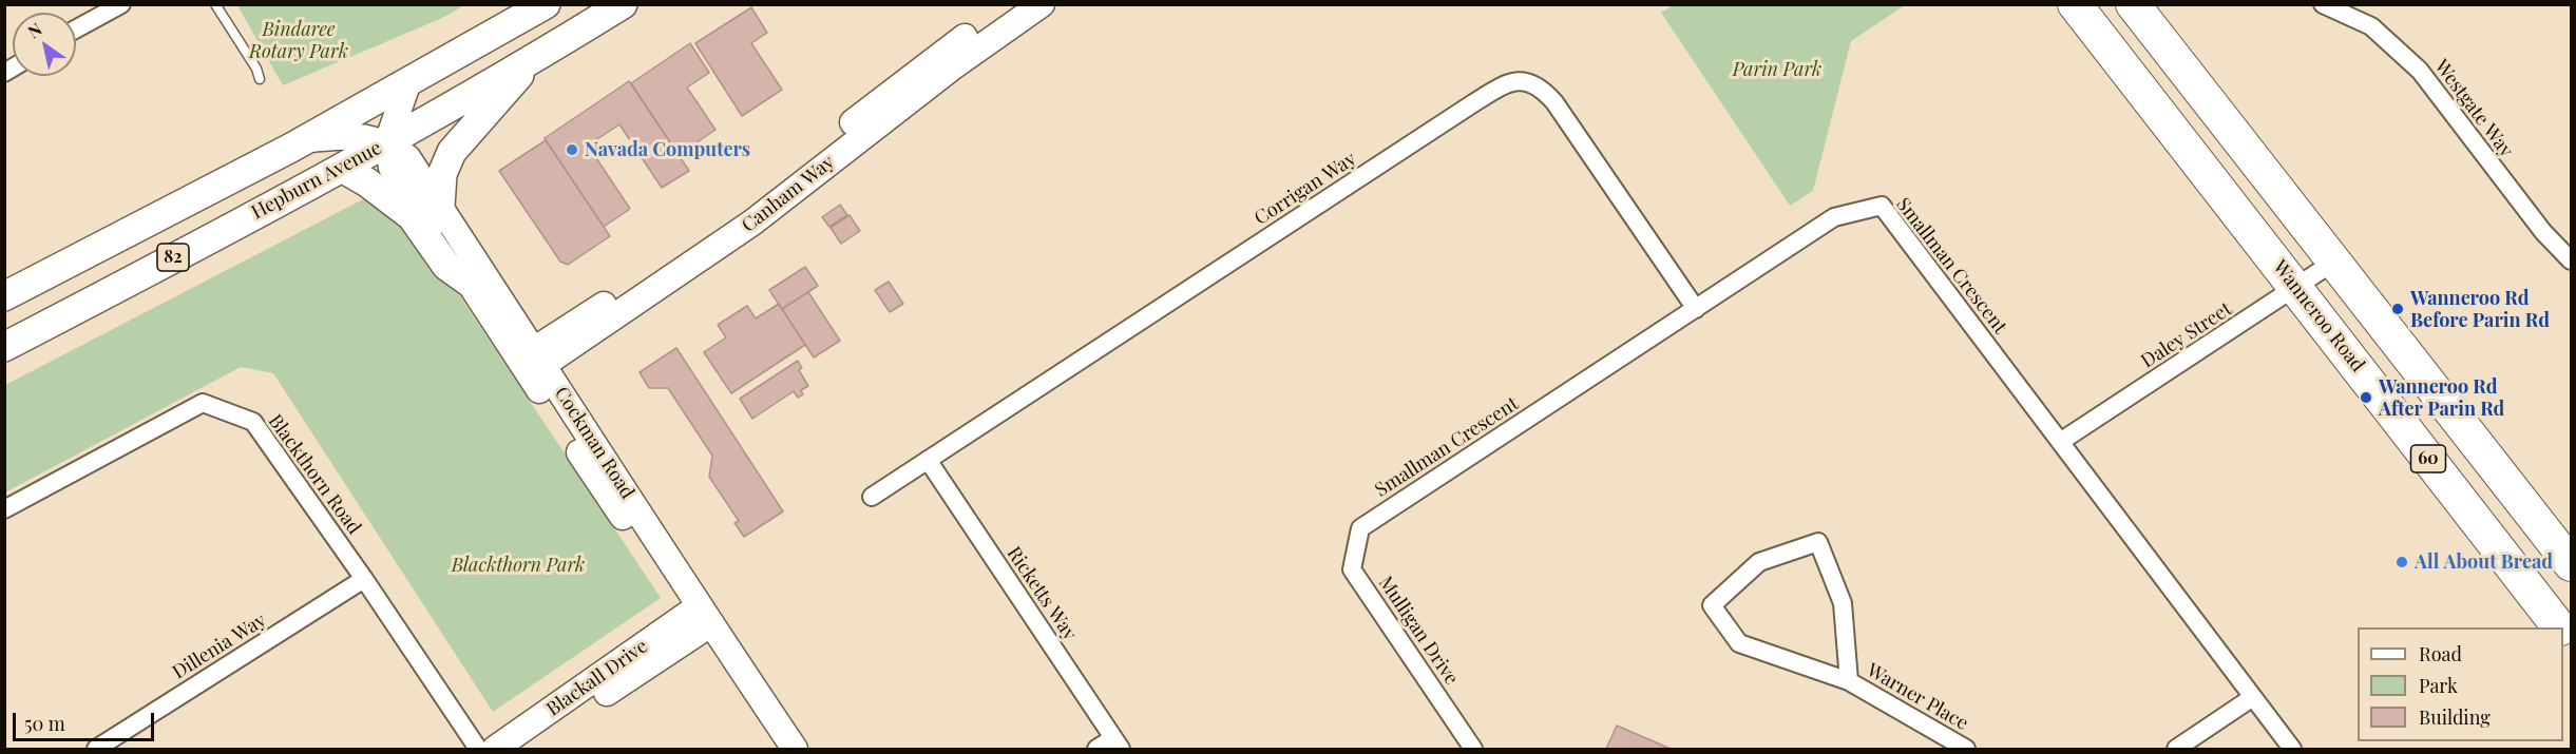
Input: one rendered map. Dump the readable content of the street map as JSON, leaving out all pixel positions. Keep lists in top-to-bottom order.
{
  "streets": {
    "highway": ["Wanneroo Road", "60"],
    "main road": [
      "Hepburn Avenue",
      "Canham Way",
      "82",
      "Cockman Road",
      "Blackall Drive"
    ],
    "street": [
      "Westgate Way",
      "Corrigan Way",
      "Smallman Crescent",
      "Daley Street",
      "Blackthorn Road",
      "Ricketts Way",
      "Mulligan Drive",
      "Dillenia Way",
      "Warner Place"
    ]
  },
  "crossings": [
    ["Hepburn Avenue", "Cockman Road"],
    ["Corrigan Way", "Smallman Crescent"],
    ["Corrigan Way", "Ricketts Way"],
    ["Canham Way", "Cockman Road"],
    ["82", "Cockman Road"],
    ["Smallman Crescent", "Daley Street"],
    ["Smallman Crescent", "Mulligan Drive"],
    ["Wanneroo Road", "Daley Street"],
    ["Daley Street", "60"],
    ["Cockman Road", "Blackall Drive"],
    ["Blackthorn Road", "Dillenia Way"]
  ],
  "parks": ["Bindaree Rotary Park", "Parin Park", "Blackthorn Park"],
  "places": [
    "Navada Computers",
    "Wanneroo Rd Before Parin Rd",
    "Wanneroo Rd After Parin Rd",
    "All About Bread"
  ],
  "legend": ["Road", "Park", "Building"],
  "scale_bar": "50 m",
  "north": "top left"
}
